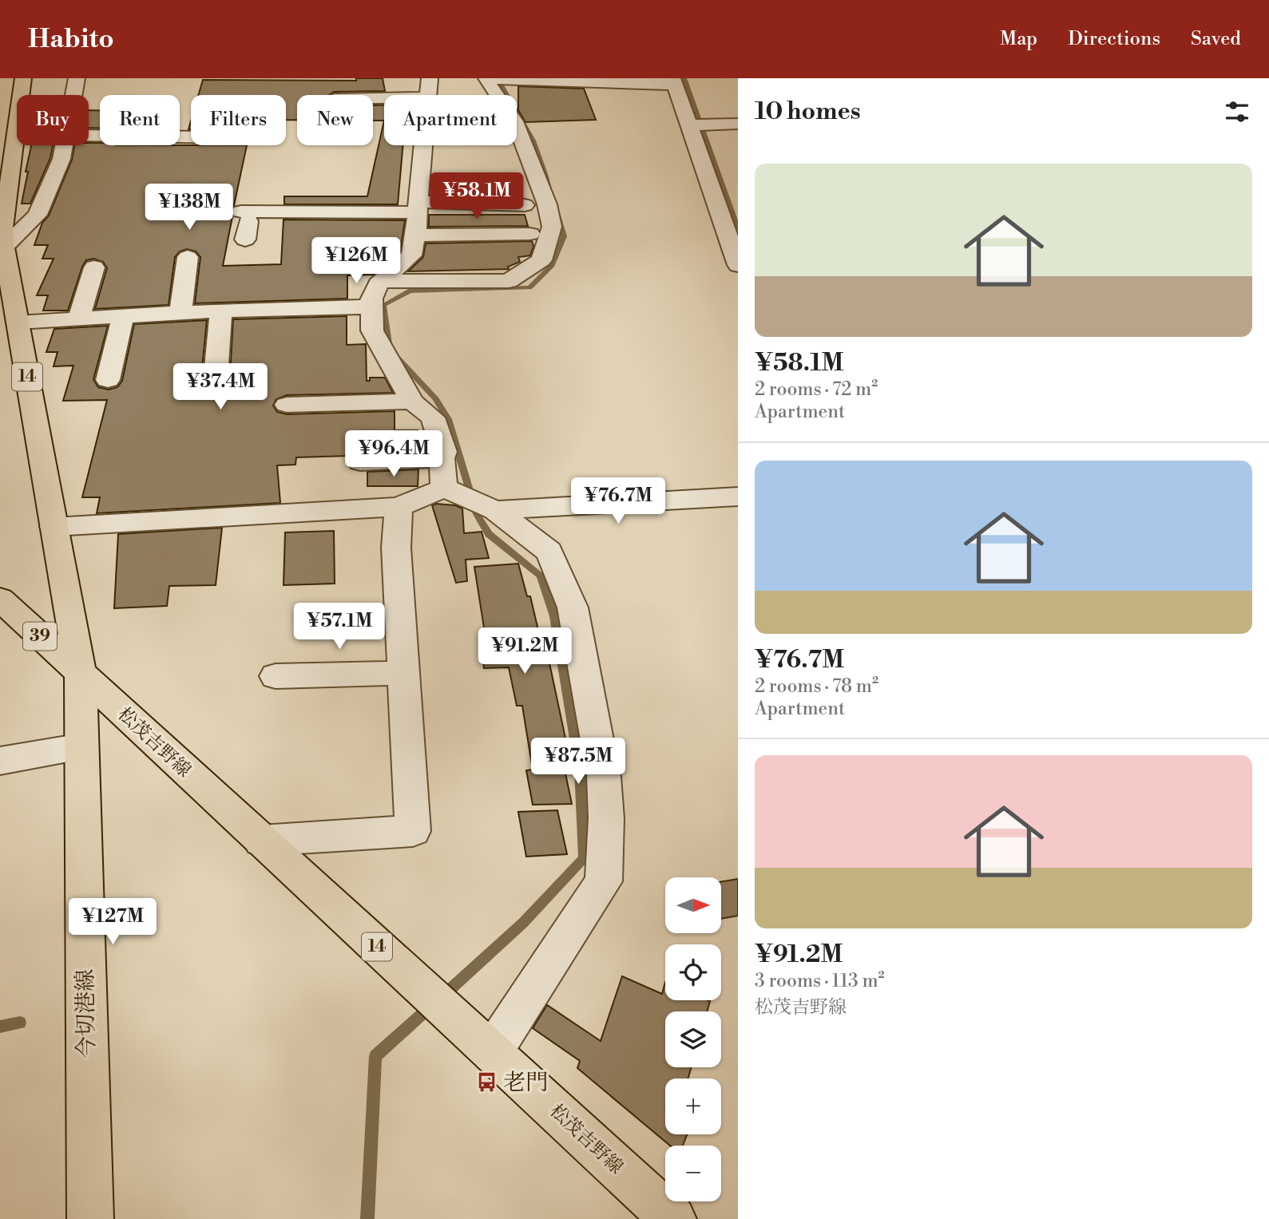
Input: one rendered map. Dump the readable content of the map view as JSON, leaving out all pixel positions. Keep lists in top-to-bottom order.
{
  "streets": {
    "main road": [
      "14",
      "39",
      "松茂吉野線",
      "今切港線"
    ]
  },
  "crossings": [
    ["14", "39"],
    ["14", "松茂吉野線"],
    ["14", "今切港線"],
    ["39", "松茂吉野線"],
    ["39", "今切港線"],
    ["松茂吉野線", "今切港線"]
  ],
  "places": {
    "bus stop": ["老門"]
  },
  "north": "right",
  "page": {
    "header": "Habito",
    "nav": ["Map", "Directions", "Saved"],
    "heading": "10 homes",
    "chip": [
      "Buy",
      "Rent",
      "Filters",
      "New",
      "Apartment"
    ],
    "list": [
      {
        "name": "¥58.1M",
        "note": "2 rooms · 72 m² · Apartment"
      },
      {
        "name": "¥76.7M",
        "note": "2 rooms · 78 m² · Apartment"
      },
      {
        "name": "¥91.2M",
        "note": "3 rooms · 113 m² · 松茂吉野線"
      }
    ],
    "price": [
      "¥58.1M",
      "¥138M",
      "¥126M",
      "¥37.4M",
      "¥96.4M",
      "¥76.7M",
      "¥57.1M",
      "¥91.2M",
      "¥87.5M",
      "¥127M"
    ],
    "map_buttons": ["+", "−"]
  }
}
